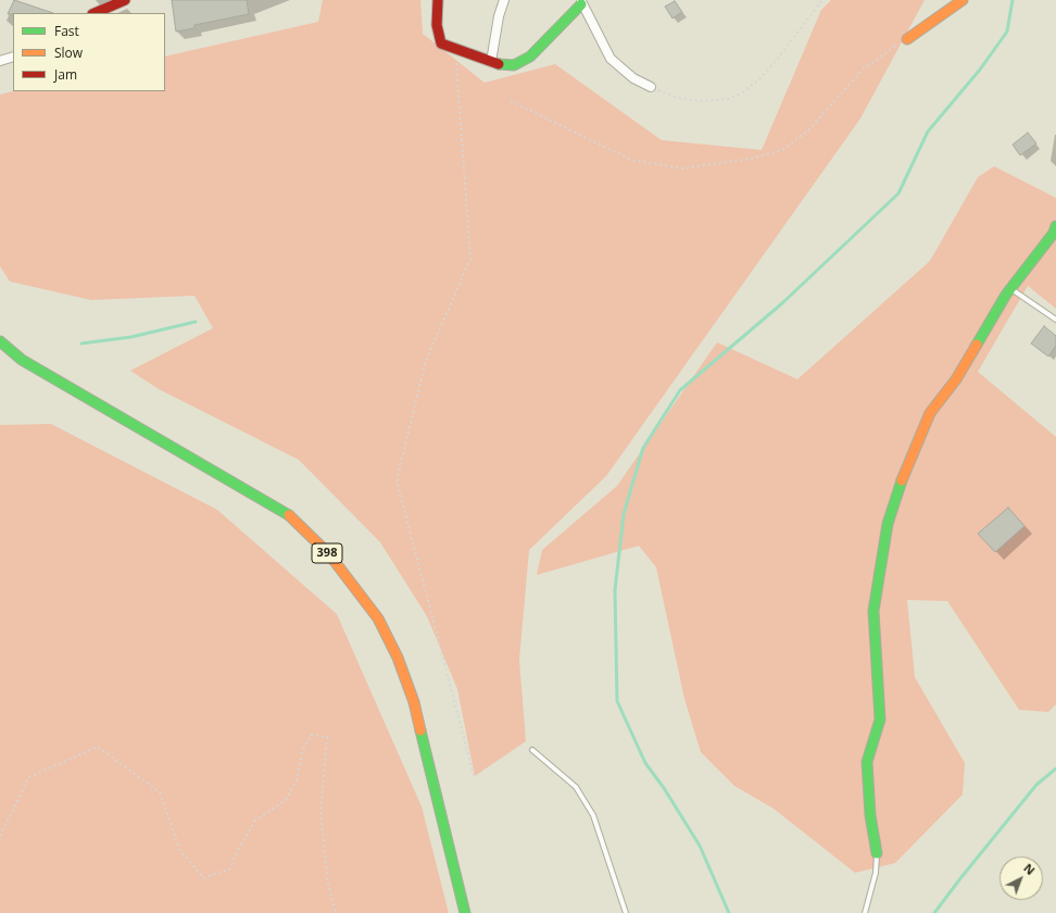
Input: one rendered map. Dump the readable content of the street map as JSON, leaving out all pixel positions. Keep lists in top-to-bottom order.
{
  "streets": {
    "street": ["398"]
  },
  "legend": ["Fast", "Slow", "Jam"],
  "north": "top right"
}
